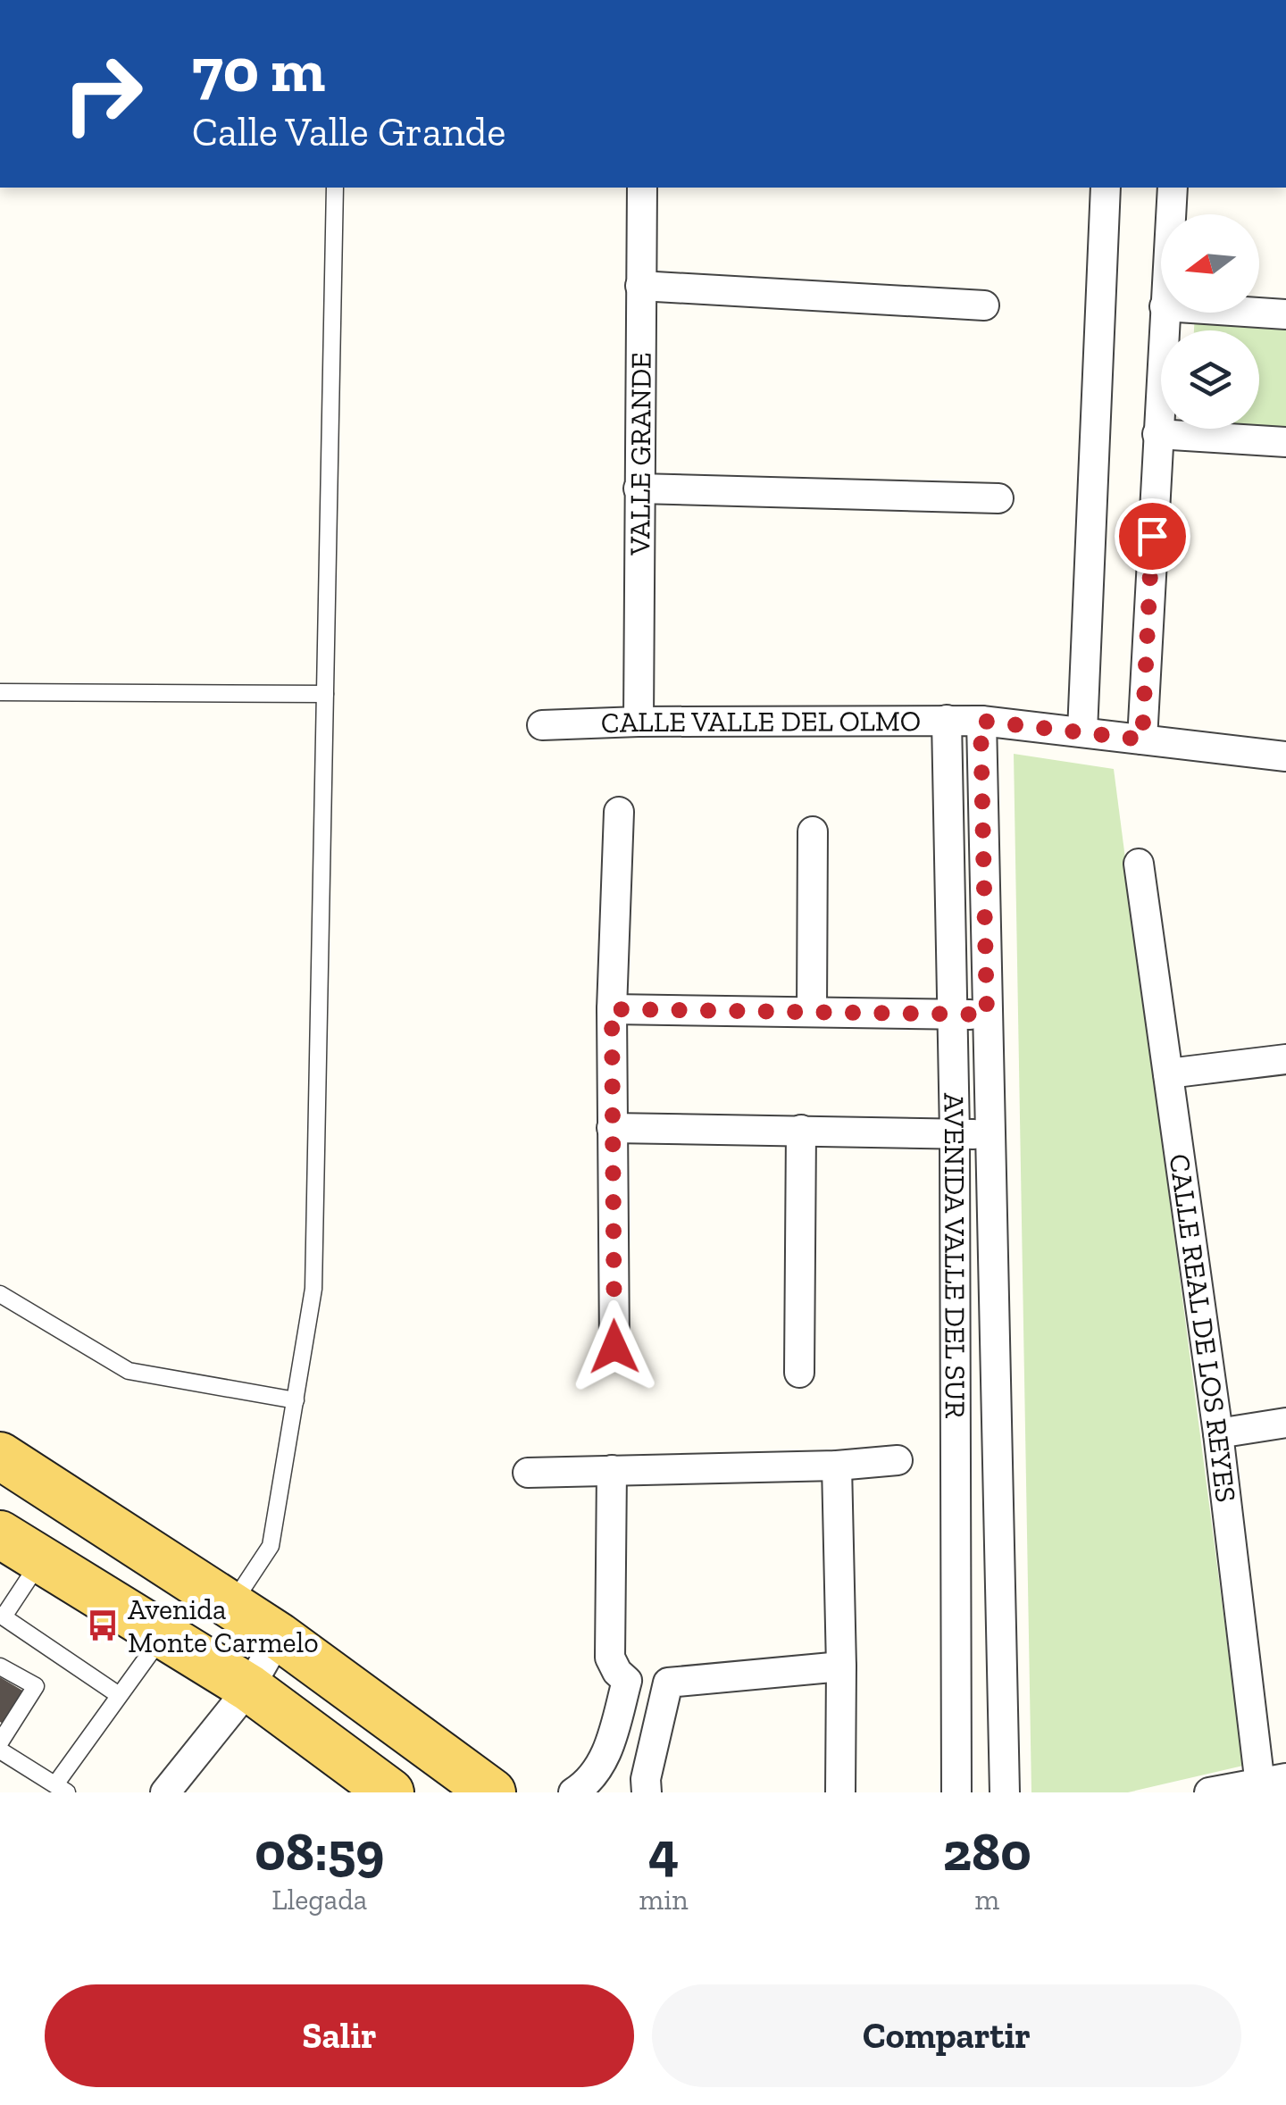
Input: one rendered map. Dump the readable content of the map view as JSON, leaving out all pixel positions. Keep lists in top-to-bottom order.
{
  "streets": {
    "street": [
      "VALLE GRANDE",
      "CALLE VALLE DEL OLMO",
      "AVENIDA VALLE DEL SUR",
      "CALLE REAL DE LOS REYES"
    ]
  },
  "crossings": [
    ["VALLE GRANDE", "CALLE VALLE DEL OLMO"],
    ["CALLE VALLE DEL OLMO", "AVENIDA VALLE DEL SUR"]
  ],
  "places": {
    "bus stop": ["Avenida Monte Carmelo"]
  },
  "north": "left",
  "page": {
    "turn": ["70 m", "Calle Valle Grande"],
    "eta": [
      "08:59",
      "Llegada",
      "4",
      "min",
      "280",
      "m"
    ],
    "buttons": ["Salir", "Compartir"]
  }
}
